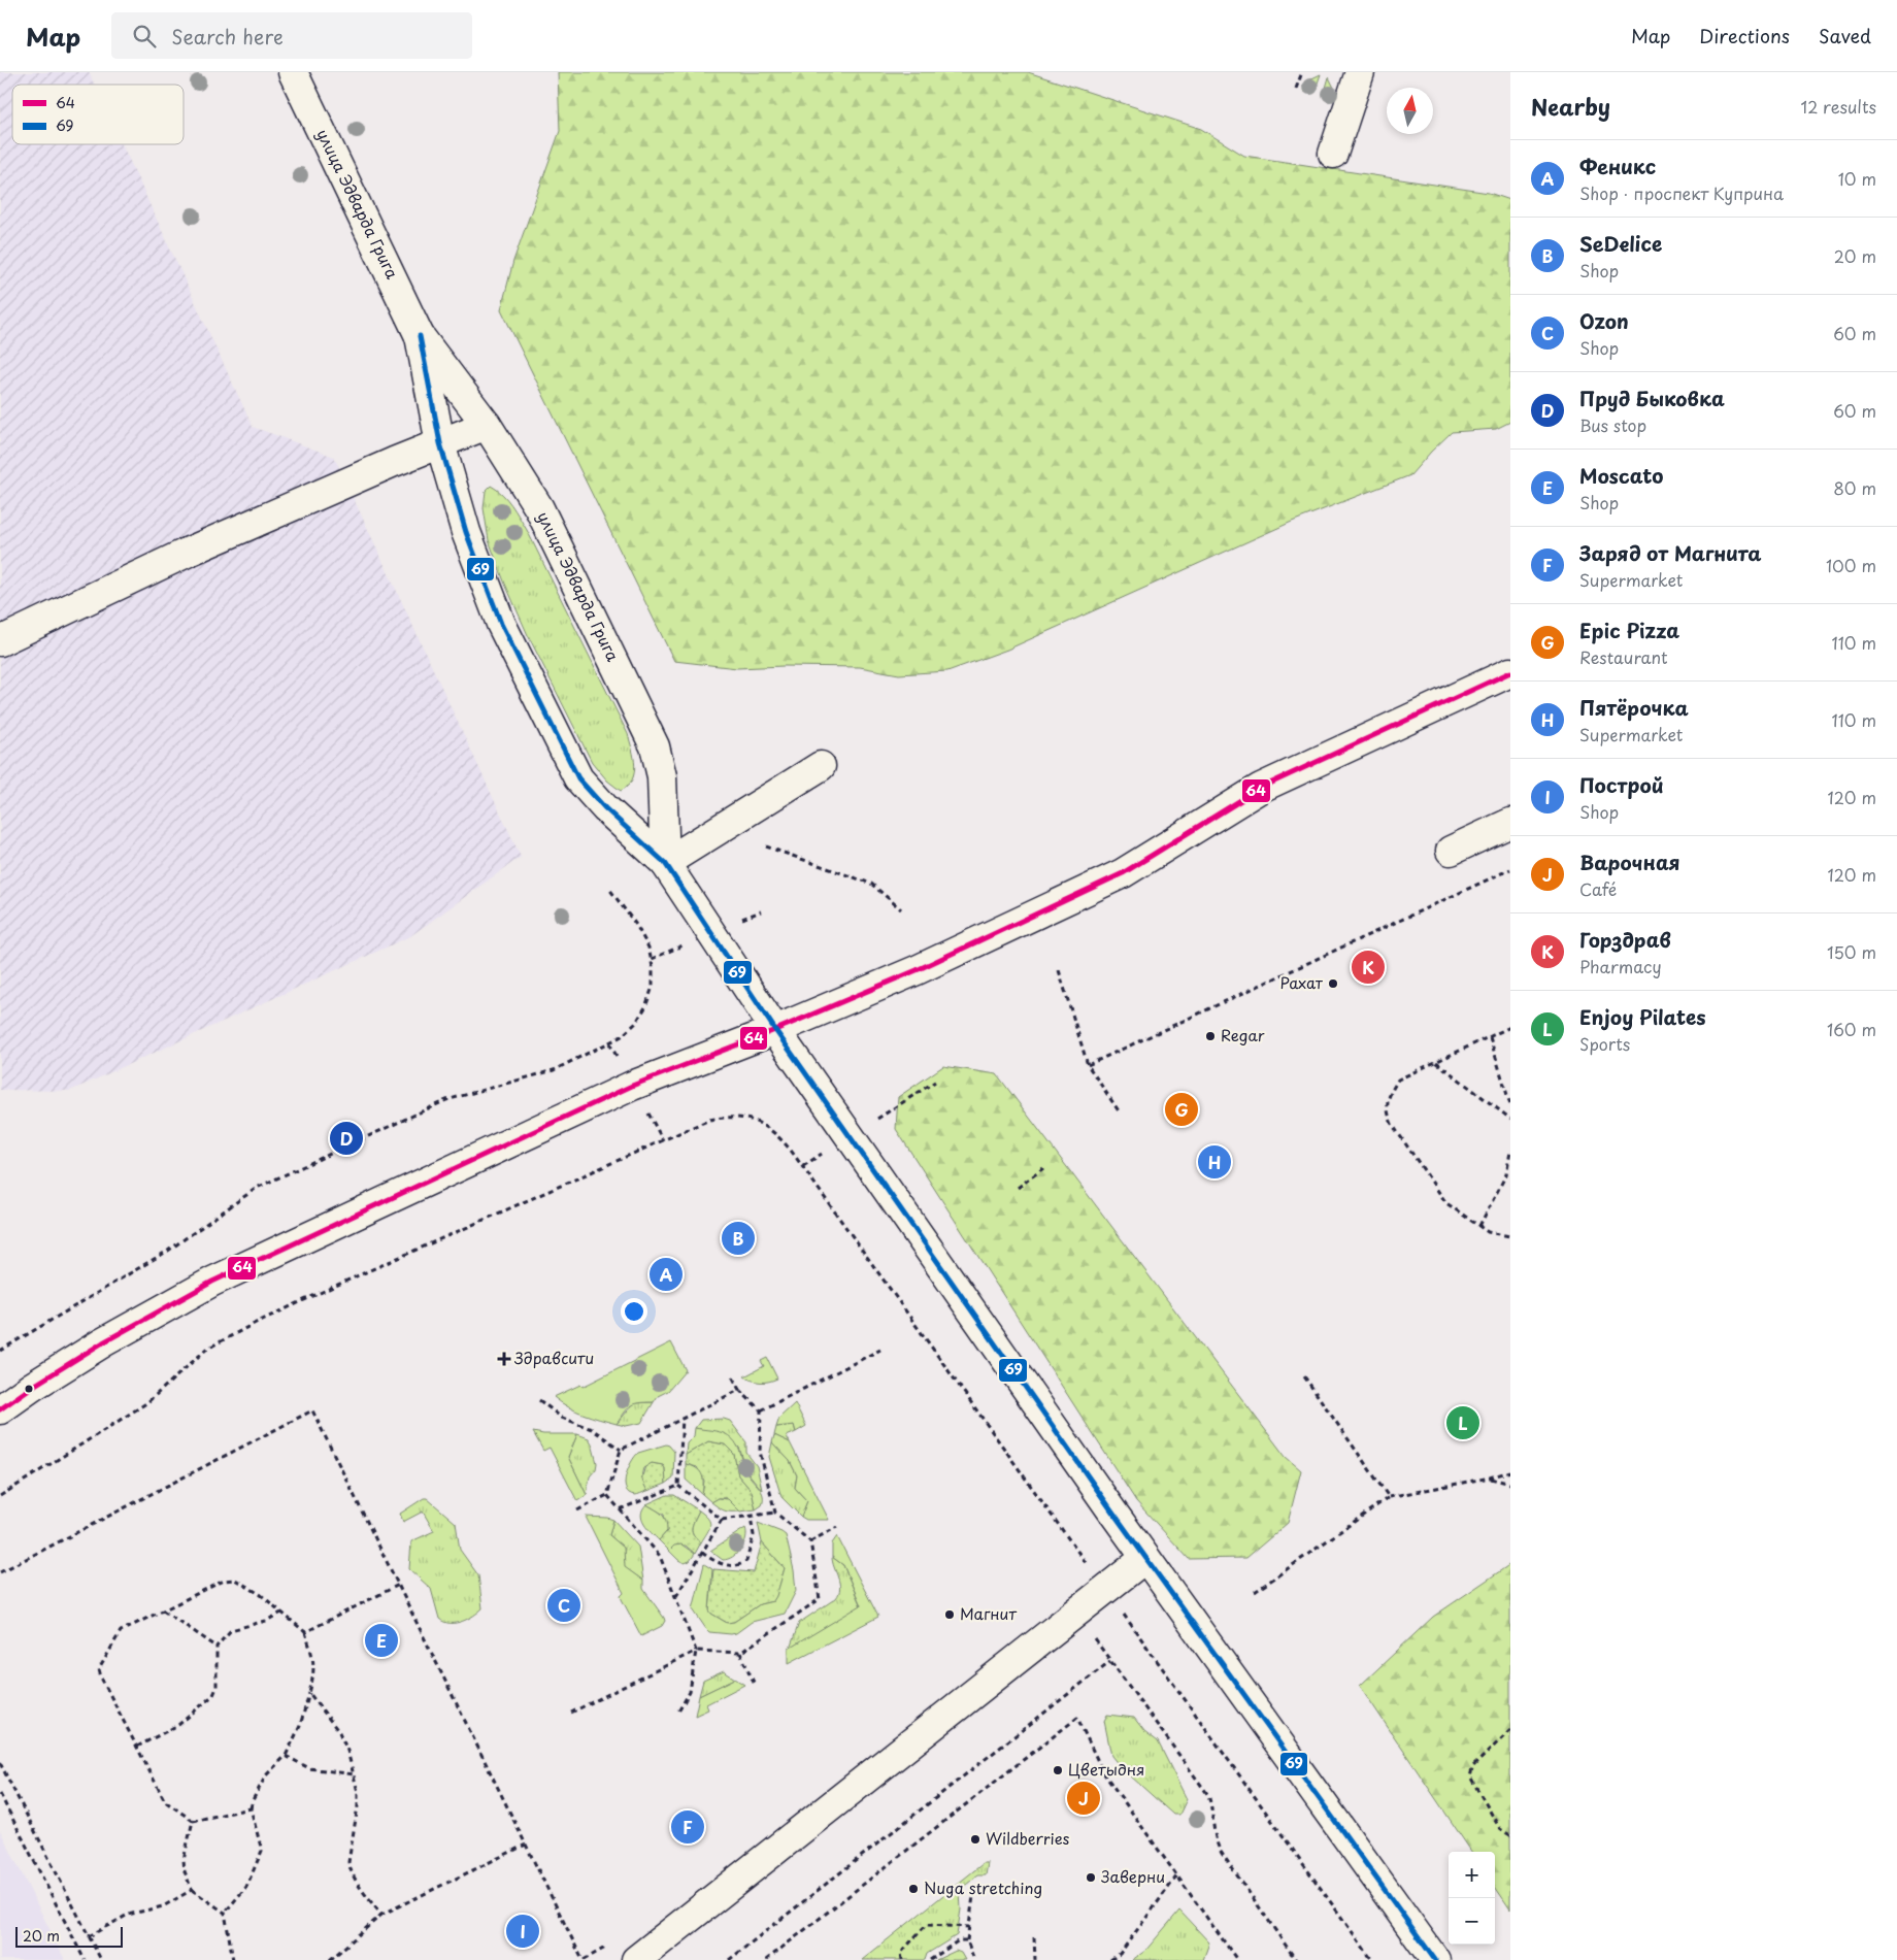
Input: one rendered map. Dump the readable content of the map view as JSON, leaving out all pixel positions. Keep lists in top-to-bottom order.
{
  "streets": {
    "street": ["улица Эдварда Грига"]
  },
  "places": {
    "other": [
      "Рахат",
      "Regar",
      "Магнит",
      "Цветыдня",
      "Wildberries",
      "Заверни",
      "Nuga stretching"
    ],
    "health": ["Здравсити"]
  },
  "lines": ["transit line 69", "transit line 64"],
  "legend": ["64", "69"],
  "scale_bar": "20 m",
  "north": "top",
  "page": {
    "header": "Map",
    "search": "Search here",
    "nav": ["Map", "Directions", "Saved"],
    "heading": ["Nearby", "12 results"],
    "list": [
      {
        "mark": "A",
        "name": "Феникс",
        "note": "Shop · проспект Куприна",
        "value": "10 m"
      },
      {
        "mark": "B",
        "name": "SeDelice",
        "note": "Shop",
        "value": "20 m"
      },
      {
        "mark": "C",
        "name": "Ozon",
        "note": "Shop",
        "value": "60 m"
      },
      {
        "mark": "D",
        "name": "Пруд Быковка",
        "note": "Bus stop",
        "value": "60 m"
      },
      {
        "mark": "E",
        "name": "Moscato",
        "note": "Shop",
        "value": "80 m"
      },
      {
        "mark": "F",
        "name": "Заряд от Магнита",
        "note": "Supermarket",
        "value": "100 m"
      },
      {
        "mark": "G",
        "name": "Epic Pizza",
        "note": "Restaurant",
        "value": "110 m"
      },
      {
        "mark": "H",
        "name": "Пятёрочка",
        "note": "Supermarket",
        "value": "110 m"
      },
      {
        "mark": "I",
        "name": "Построй",
        "note": "Shop",
        "value": "120 m"
      },
      {
        "mark": "J",
        "name": "Варочная",
        "note": "Café",
        "value": "120 m"
      },
      {
        "mark": "K",
        "name": "Горздрав",
        "note": "Pharmacy",
        "value": "150 m"
      },
      {
        "mark": "L",
        "name": "Enjoy Pilates",
        "note": "Sports",
        "value": "160 m"
      }
    ],
    "pins": [
      "K",
      "G",
      "D",
      "H",
      "B",
      "A",
      "L",
      "C",
      "E",
      "J",
      "F",
      "I"
    ],
    "map_buttons": ["+", "−"],
    "scale": "20 m"
  }
}
